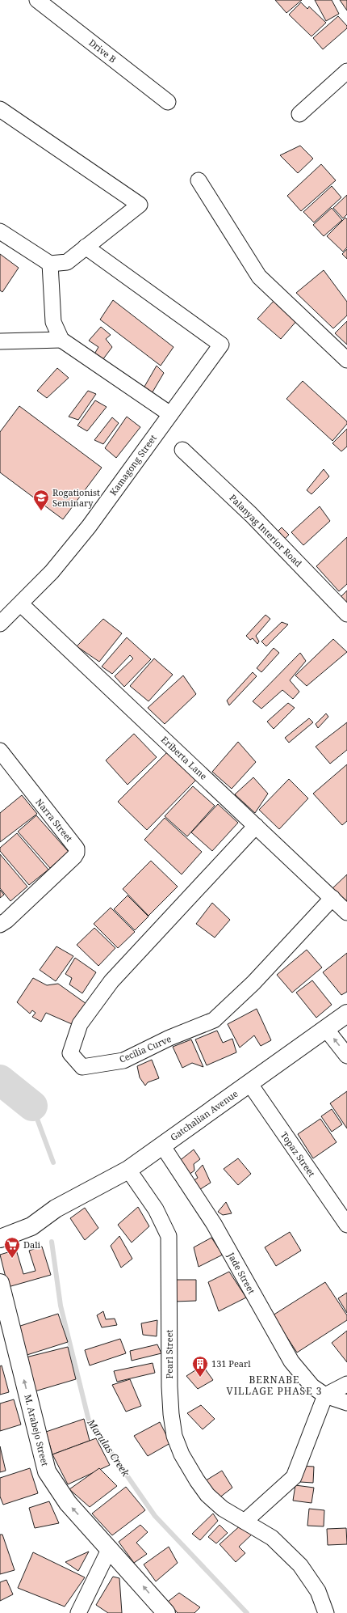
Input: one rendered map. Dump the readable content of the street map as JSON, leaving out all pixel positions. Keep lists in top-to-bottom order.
{
  "streets": {
    "street": [
      "Drive B",
      "Kamagong Street",
      "Palanyag Interior Road",
      "Eriberta Lane",
      "Narra Street",
      "Cecilia Curve",
      "Gatchalian Avenue",
      "Topaz Street",
      "Jade Street",
      "Pearl Street",
      "M. Arabejo Street"
    ]
  },
  "crossings": [
    ["Kamagong Street", "Eriberta Lane"],
    ["Eriberta Lane", "Cecilia Curve"],
    ["Gatchalian Avenue", "Topaz Street"],
    ["Gatchalian Avenue", "Jade Street"],
    ["Gatchalian Avenue", "Pearl Street"]
  ],
  "one_way": ["M. Arabejo Street"],
  "districts": ["BERNABE VILLAGE PHASE 3"],
  "water": ["Marulas Creek"],
  "places": {
    "school or university": ["Rogationist Seminary"],
    "supermarket": ["Dali"],
    "building": ["131 Pearl"]
  }
}
